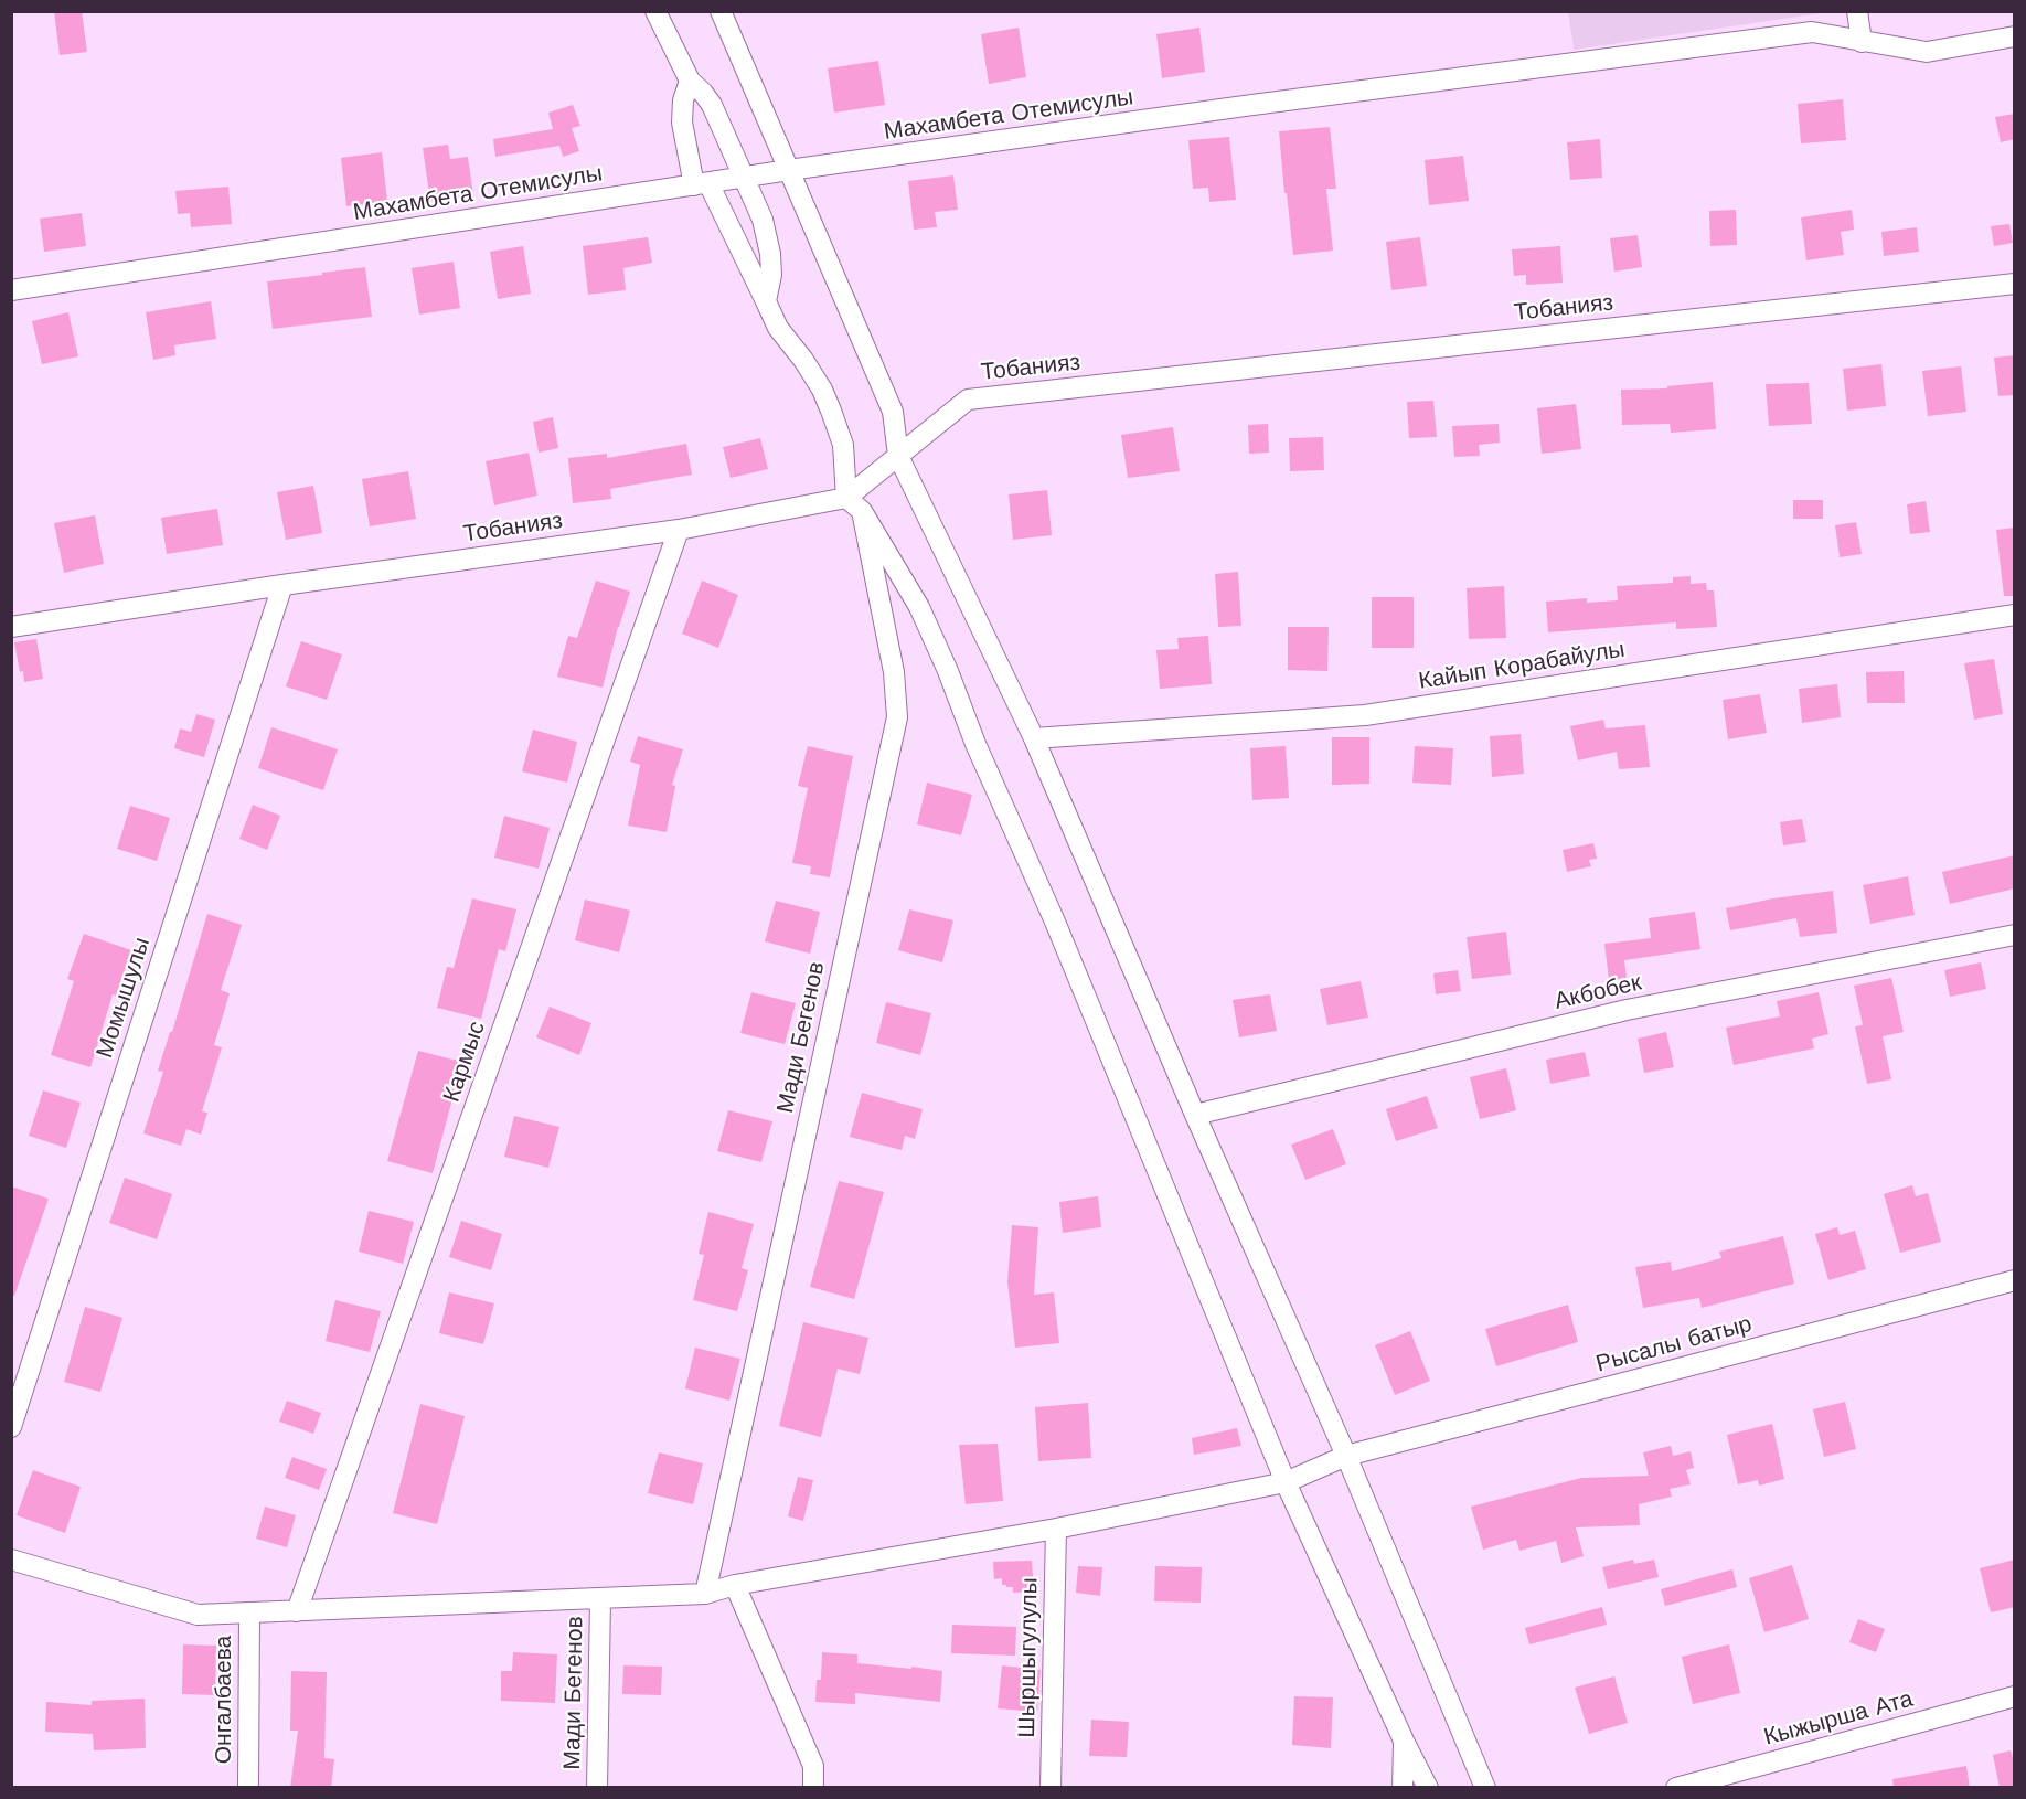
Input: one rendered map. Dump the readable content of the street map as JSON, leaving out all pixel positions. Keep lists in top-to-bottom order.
{
  "streets": {
    "street": [
      "Махамбета Отемисулы",
      "Тобанияз",
      "Кайып Корабайулы",
      "Акбобек",
      "Момышулы",
      "Мади Бегенов",
      "Кармыс",
      "Рысалы батыр",
      "Шыршыгулулы",
      "Онгалбаева",
      "Кыжырша Ата"
    ]
  },
  "crossings": [
    ["Махамбета Отемисулы", "Мади Бегенов"],
    ["Тобанияз", "Момышулы"],
    ["Тобанияз", "Мади Бегенов"],
    ["Тобанияз", "Кармыс"],
    ["Мади Бегенов", "Рысалы батыр"],
    ["Кармыс", "Рысалы батыр"],
    ["Рысалы батыр", "Шыршыгулулы"],
    ["Рысалы батыр", "Онгалбаева"]
  ]
}
